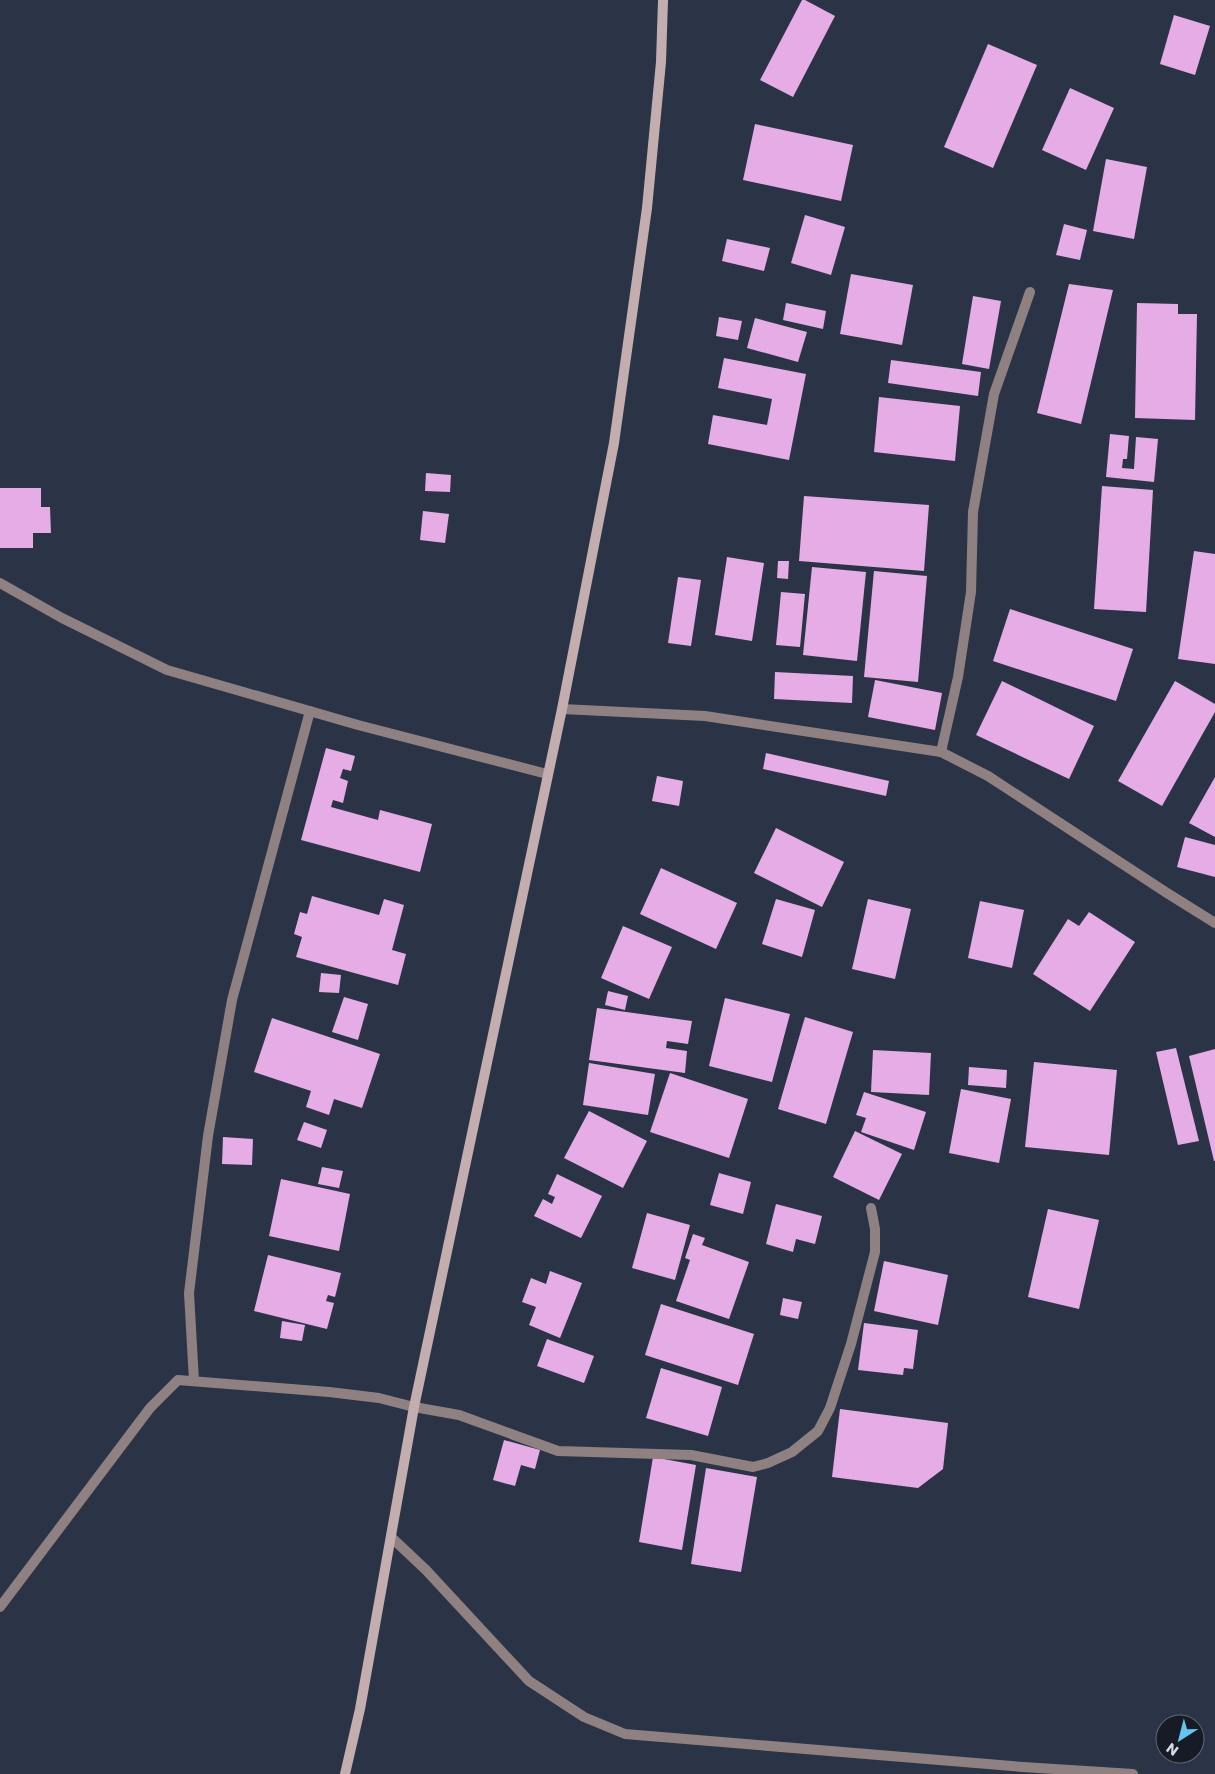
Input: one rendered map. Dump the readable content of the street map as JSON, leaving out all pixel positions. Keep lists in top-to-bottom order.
{
  "north": "bottom left"
}
